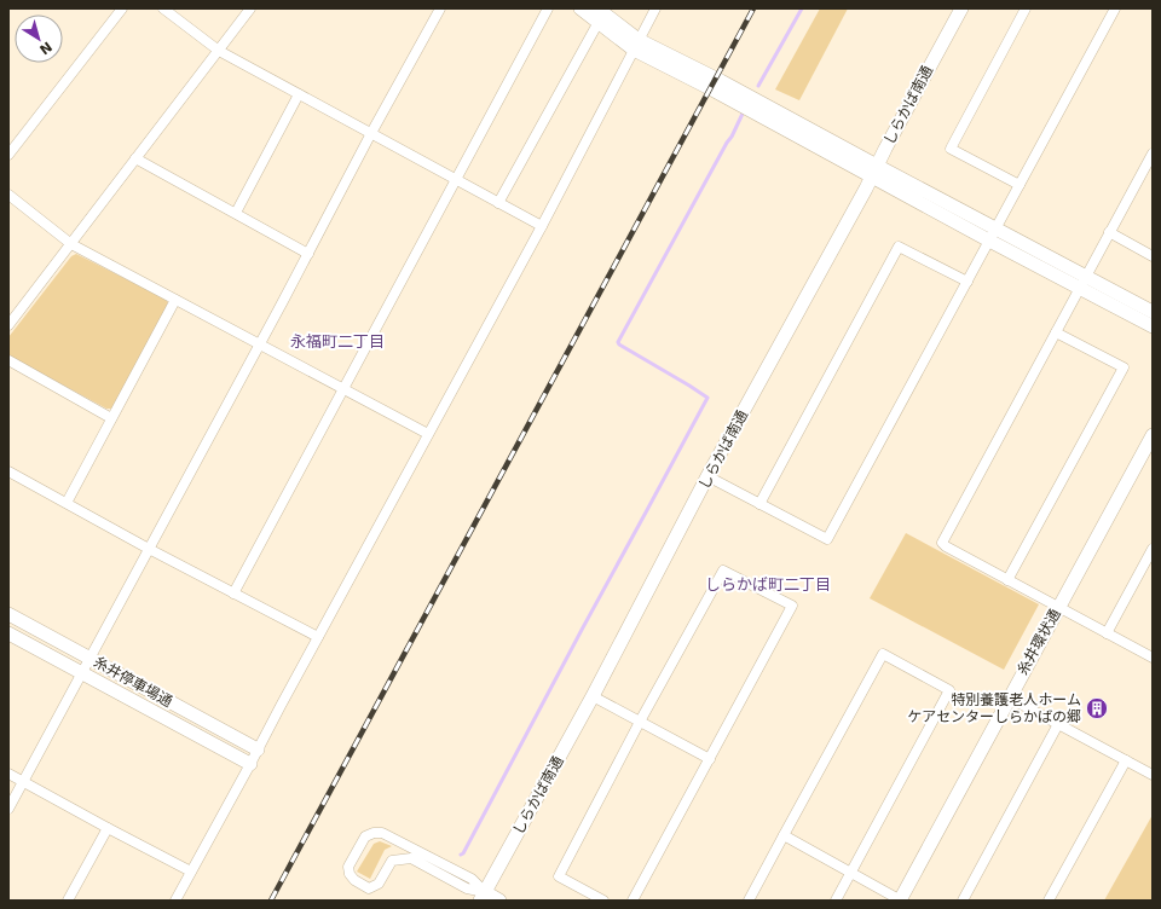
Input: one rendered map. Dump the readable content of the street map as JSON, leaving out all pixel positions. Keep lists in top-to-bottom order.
{
  "streets": {
    "street": ["しらかば南通", "糸井環状通", "糸井停車場通"]
  },
  "districts": ["永福町二丁目", "しらかば町二丁目"],
  "places": {
    "building": ["特別養護老人ホーム ケアセンターしらかばの郷"]
  },
  "north": "bottom right"
}
